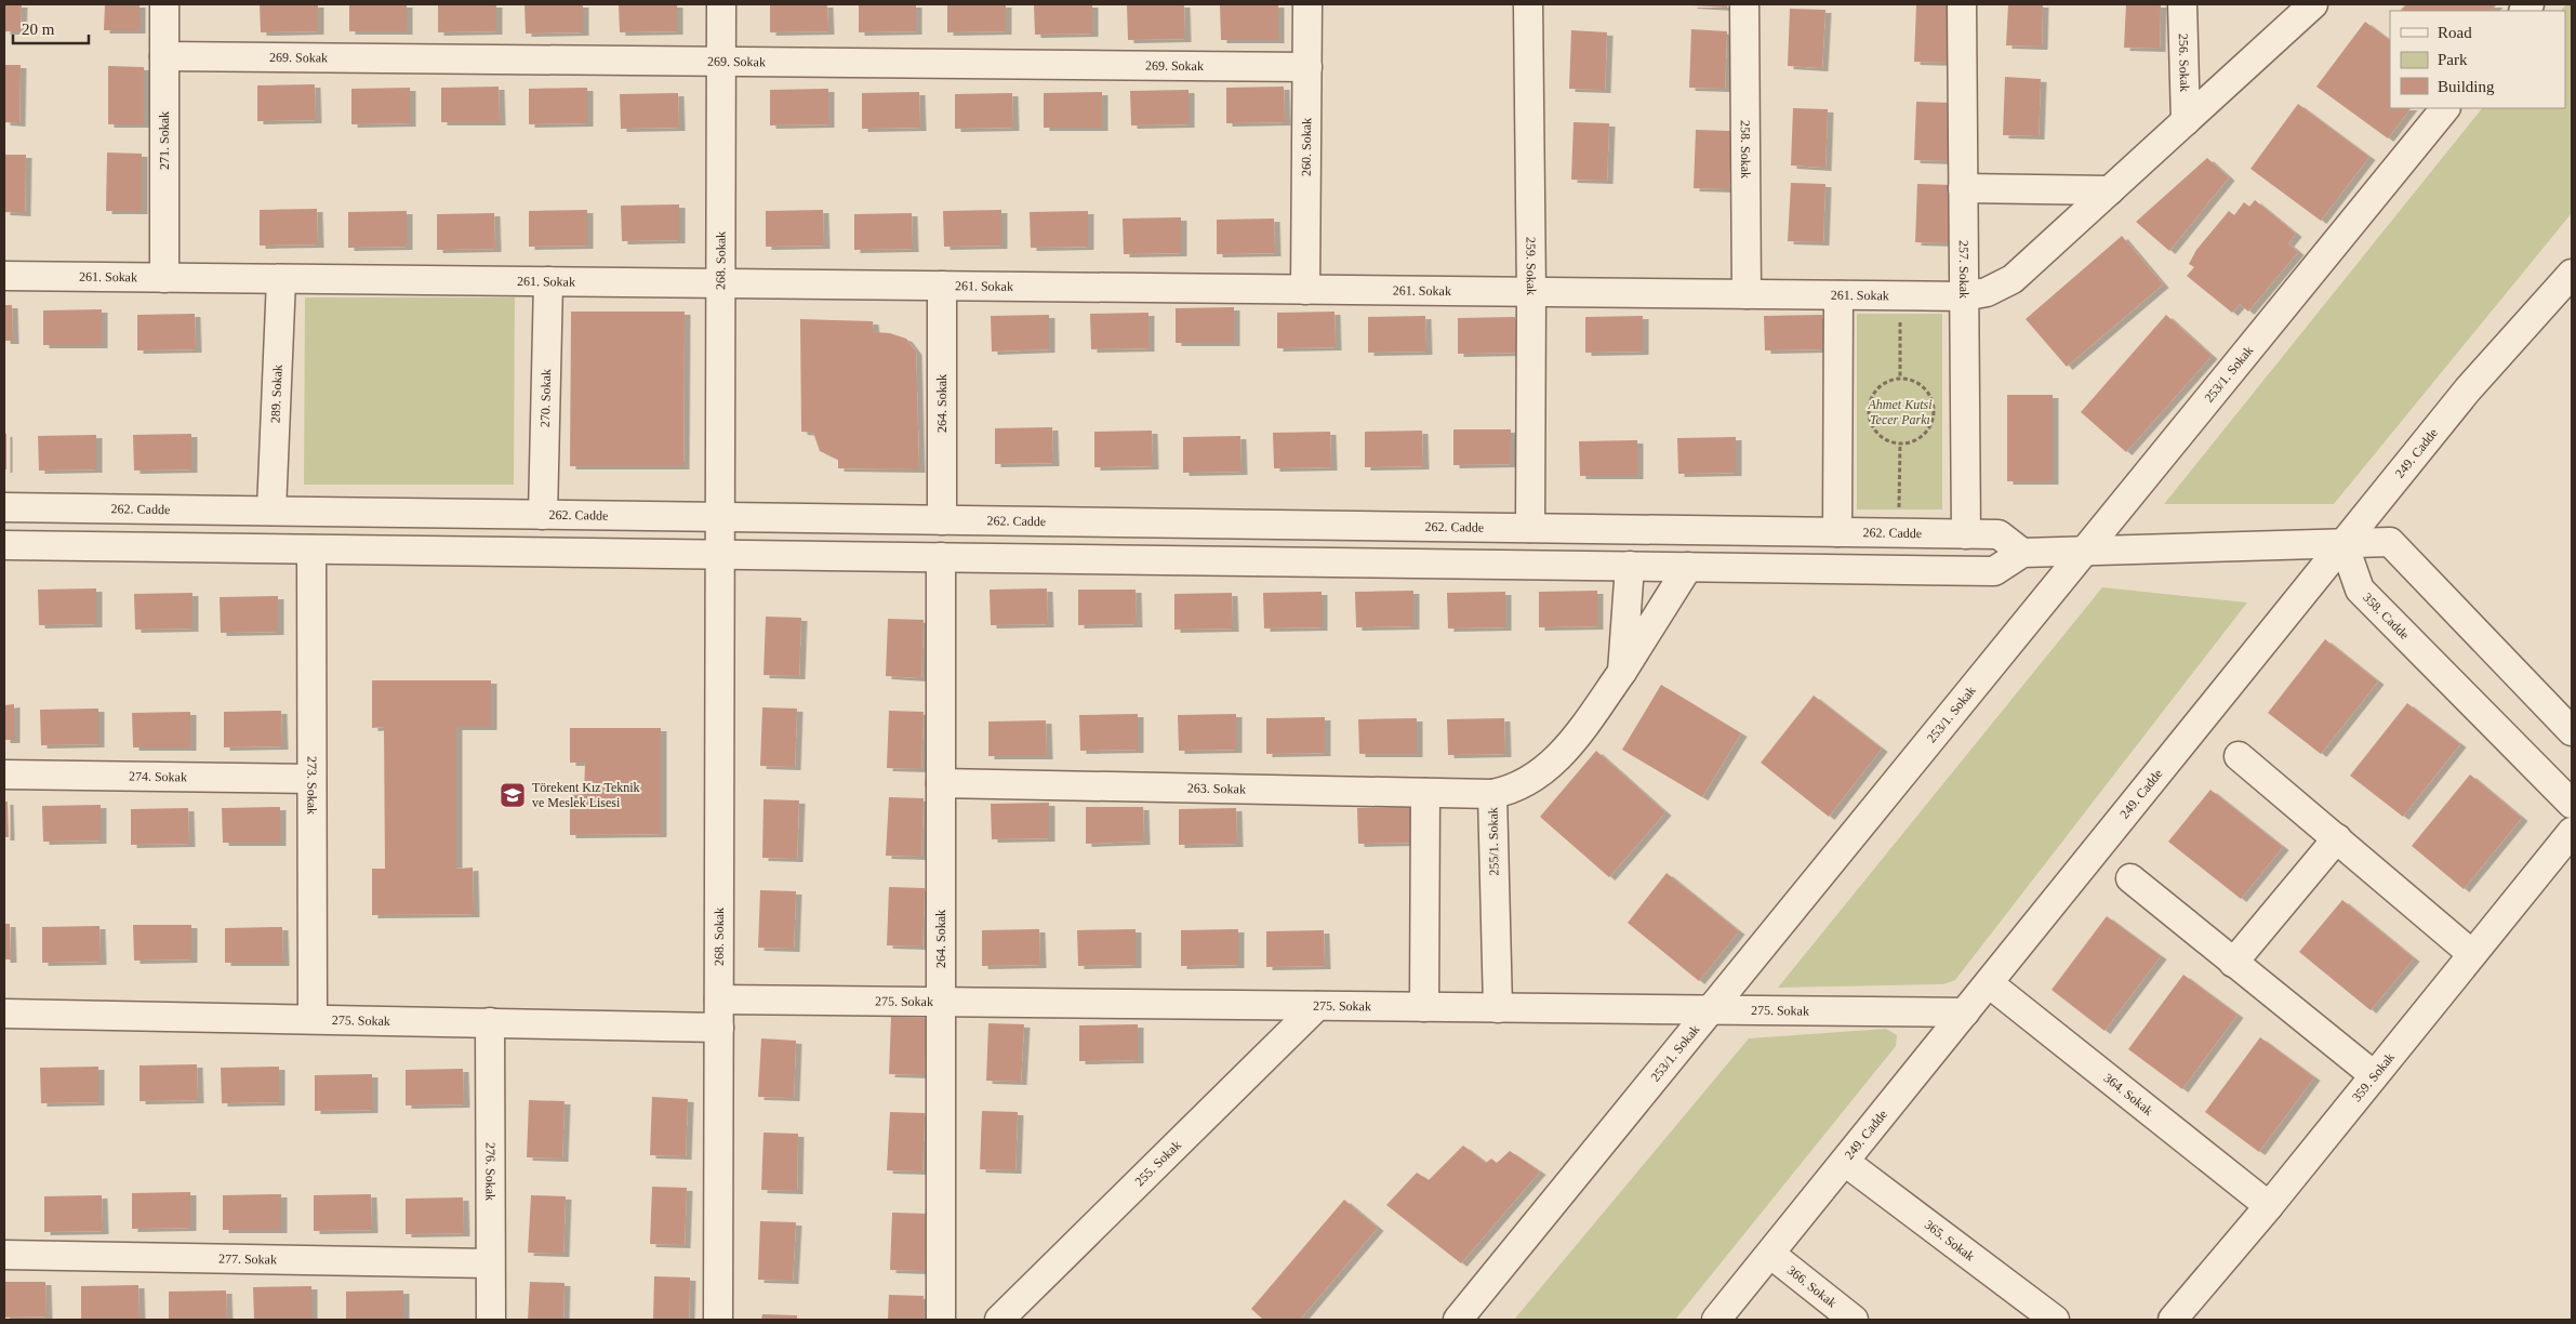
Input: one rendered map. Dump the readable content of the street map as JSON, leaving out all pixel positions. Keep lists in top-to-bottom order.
{
  "streets": {
    "street": [
      "269. Sokak",
      "256. Sokak",
      "271. Sokak",
      "260. Sokak",
      "258. Sokak",
      "268. Sokak",
      "259. Sokak",
      "257. Sokak",
      "261. Sokak",
      "253/1. Sokak",
      "289. Sokak",
      "270. Sokak",
      "264. Sokak",
      "249. Cadde",
      "262. Cadde",
      "358. Cadde",
      "274. Sokak",
      "273. Sokak",
      "263. Sokak",
      "255/1. Sokak",
      "275. Sokak",
      "359. Sokak",
      "364. Sokak",
      "255. Sokak",
      "276. Sokak",
      "365. Sokak",
      "277. Sokak",
      "366. Sokak"
    ]
  },
  "crossings": [
    ["269. Sokak", "271. Sokak"],
    ["269. Sokak", "260. Sokak"],
    ["269. Sokak", "268. Sokak"],
    ["256. Sokak", "261. Sokak"],
    ["271. Sokak", "261. Sokak"],
    ["260. Sokak", "261. Sokak"],
    ["258. Sokak", "261. Sokak"],
    ["268. Sokak", "261. Sokak"],
    ["268. Sokak", "262. Cadde"],
    ["268. Sokak", "275. Sokak"],
    ["259. Sokak", "261. Sokak"],
    ["259. Sokak", "262. Cadde"],
    ["257. Sokak", "261. Sokak"],
    ["257. Sokak", "262. Cadde"],
    ["261. Sokak", "289. Sokak"],
    ["261. Sokak", "270. Sokak"],
    ["261. Sokak", "264. Sokak"],
    ["253/1. Sokak", "275. Sokak"],
    ["289. Sokak", "262. Cadde"],
    ["270. Sokak", "262. Cadde"],
    ["264. Sokak", "262. Cadde"],
    ["264. Sokak", "263. Sokak"],
    ["264. Sokak", "275. Sokak"],
    ["249. Cadde", "358. Cadde"],
    ["249. Cadde", "275. Sokak"],
    ["249. Cadde", "364. Sokak"],
    ["249. Cadde", "365. Sokak"],
    ["249. Cadde", "366. Sokak"],
    ["274. Sokak", "273. Sokak"],
    ["273. Sokak", "275. Sokak"],
    ["263. Sokak", "255/1. Sokak"],
    ["255/1. Sokak", "275. Sokak"],
    ["275. Sokak", "255. Sokak"],
    ["275. Sokak", "276. Sokak"],
    ["359. Sokak", "364. Sokak"],
    ["276. Sokak", "277. Sokak"]
  ],
  "parks": ["Ahmet Kutsi Tecer Parkı"],
  "places": {
    "school or university": ["Törekent Kız Teknik ve Meslek Lisesi"]
  },
  "legend": ["Road", "Park", "Building"],
  "scale_bar": "20 m"
}
